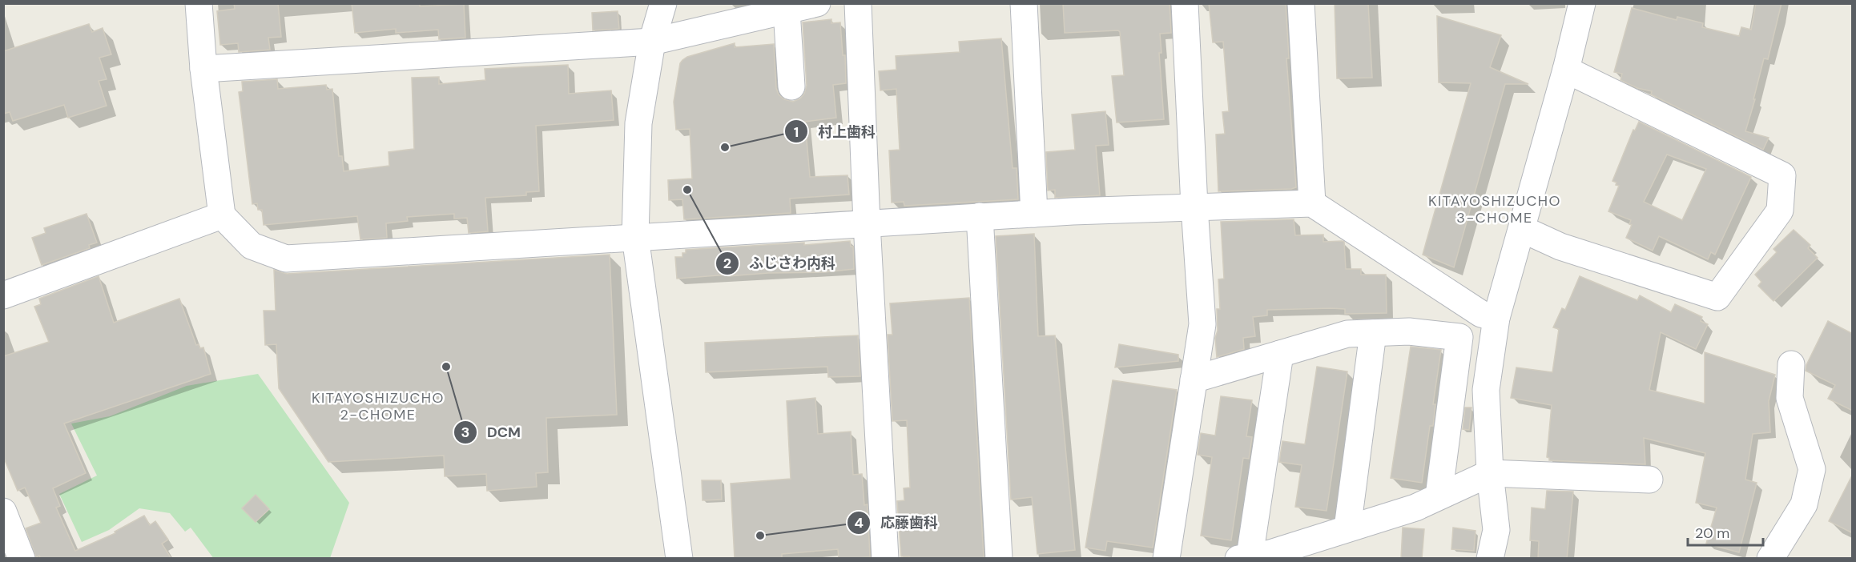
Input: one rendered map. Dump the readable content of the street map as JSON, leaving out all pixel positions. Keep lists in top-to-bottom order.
{
  "districts": ["KITAYOSHIZUCHO 3-CHOME", "KITAYOSHIZUCHO 2-CHOME"],
  "places": [
    "村上歯科",
    "ふじさわ内科",
    "DCM",
    "応藤歯科"
  ],
  "scale_bar": "20 m"
}
